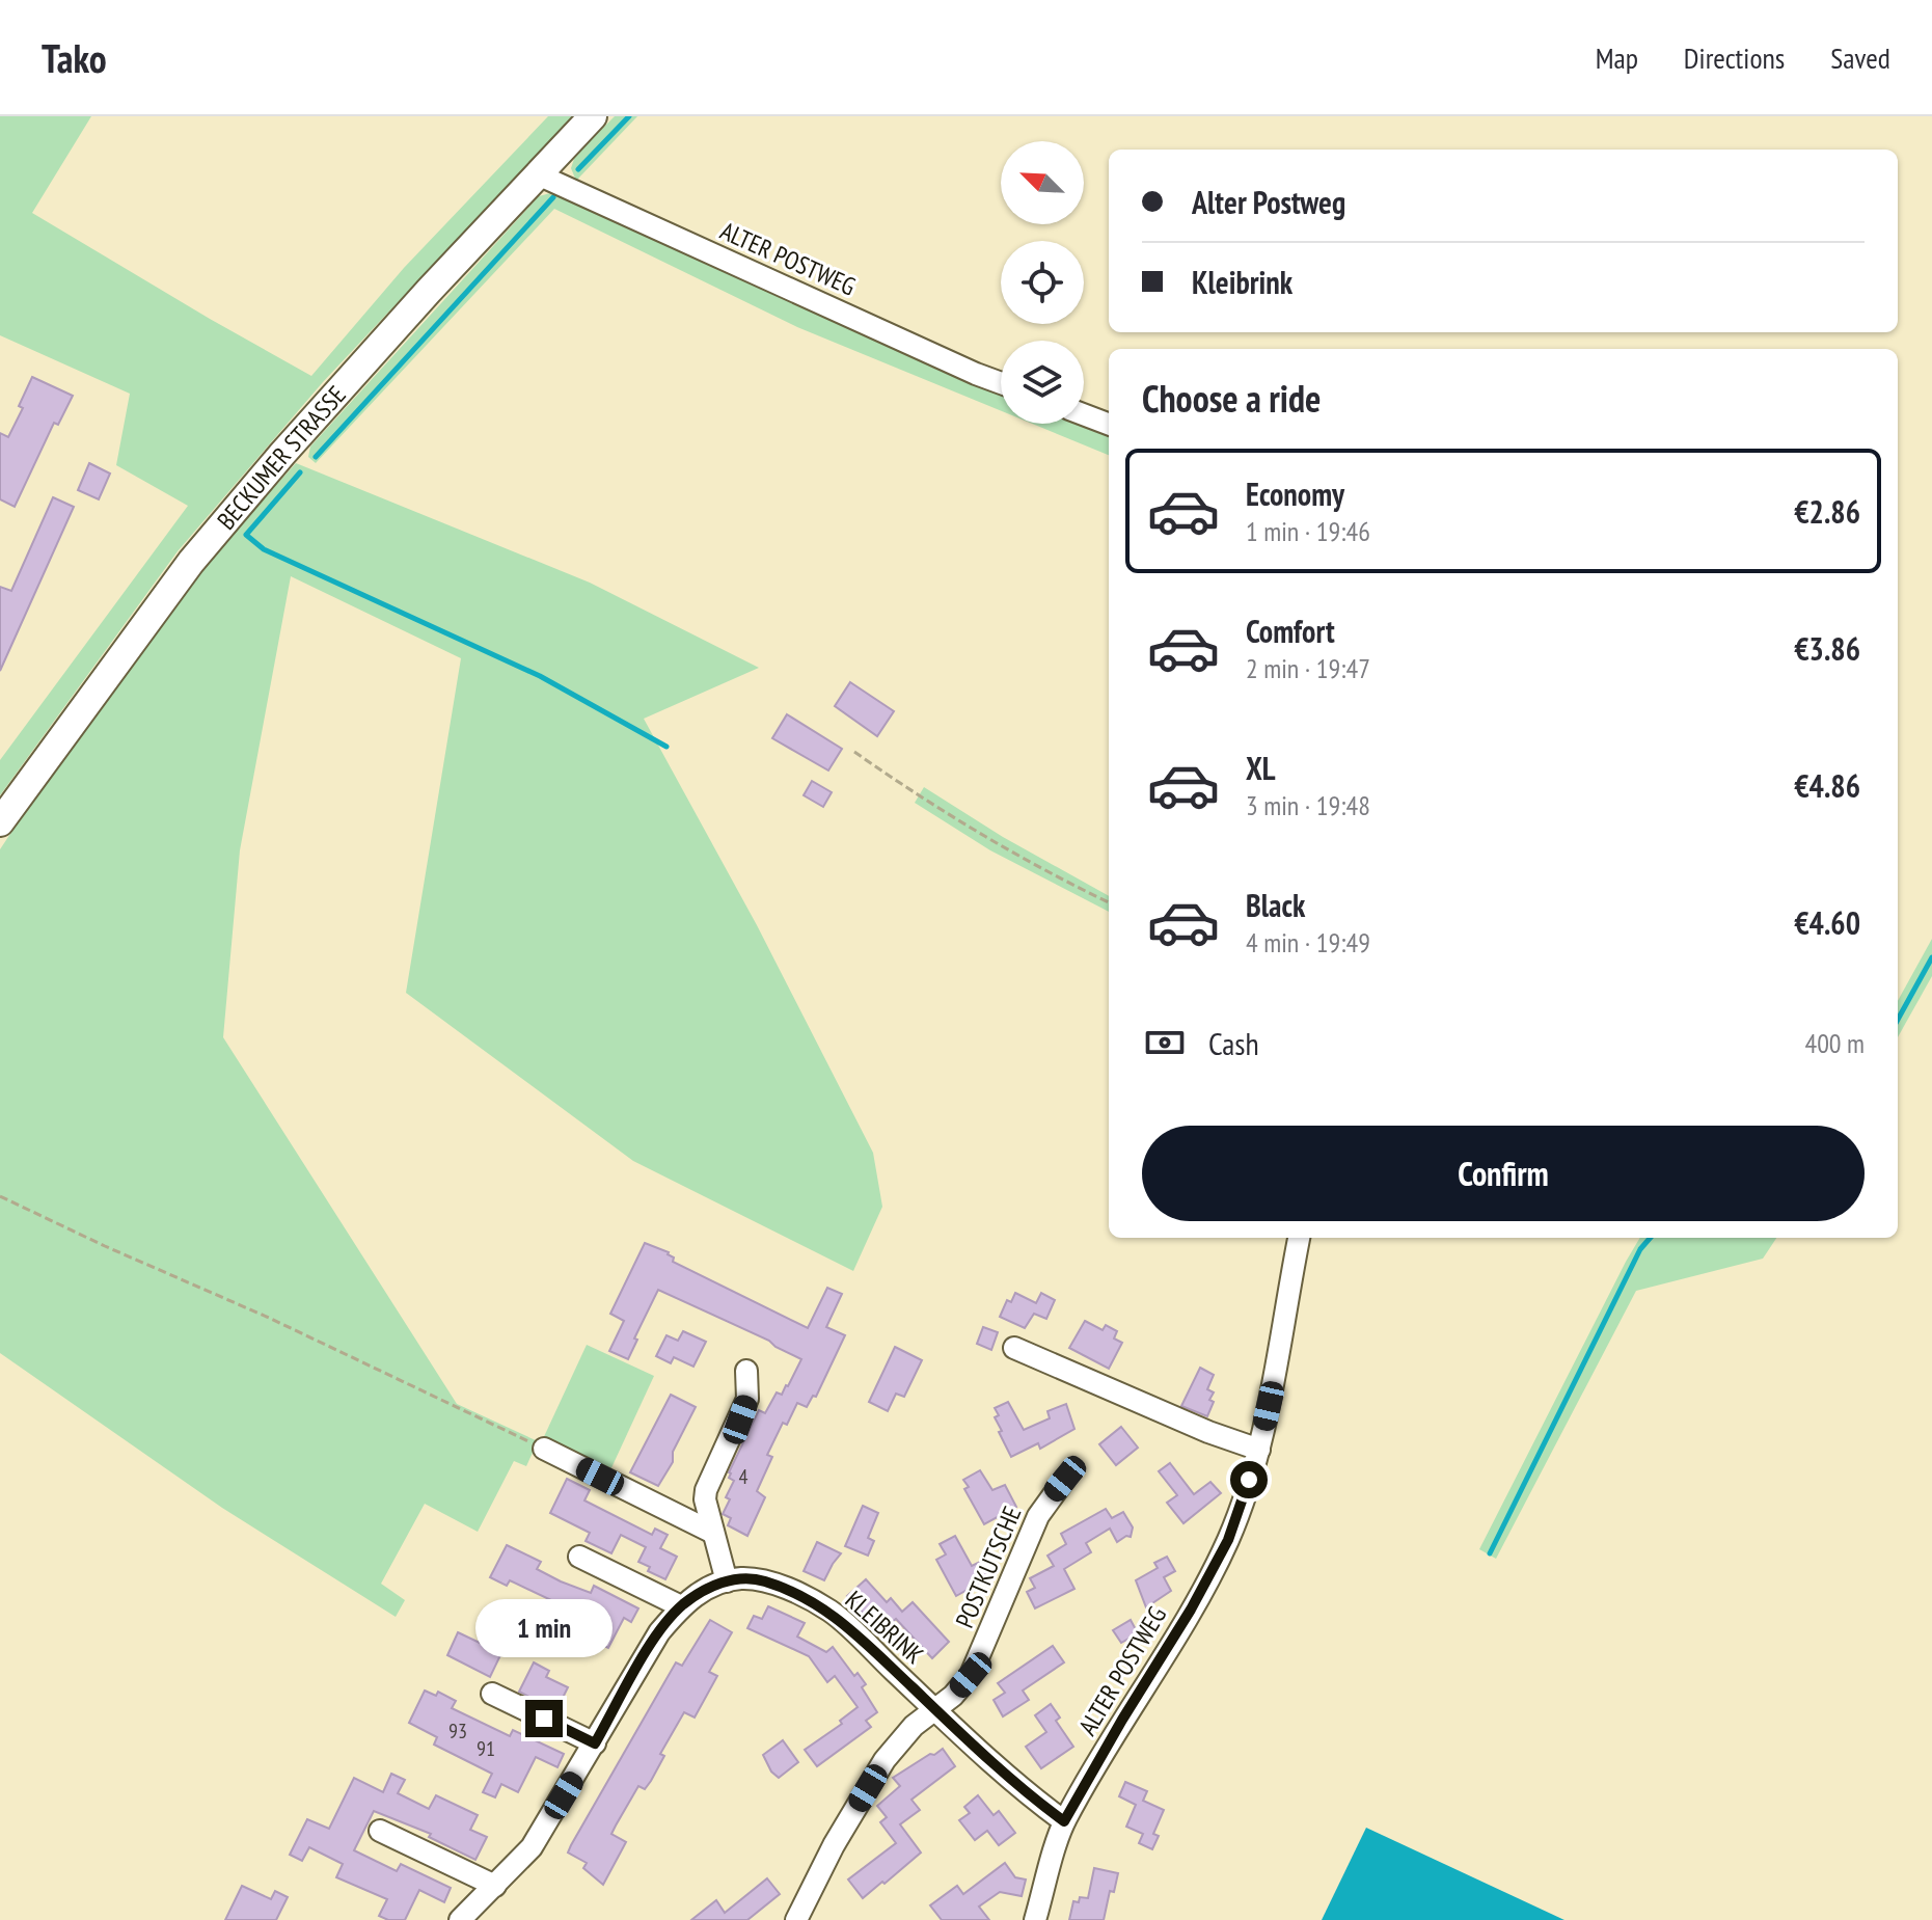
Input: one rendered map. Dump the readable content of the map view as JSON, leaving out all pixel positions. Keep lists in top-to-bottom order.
{
  "streets": {
    "main road": ["BECKUMER STRASSE"],
    "street": ["ALTER POSTWEG", "POSTKUTSCHE", "KLEIBRINK"]
  },
  "crossings": [
    ["ALTER POSTWEG", "BECKUMER STRASSE"],
    ["ALTER POSTWEG", "KLEIBRINK"],
    ["POSTKUTSCHE", "KLEIBRINK"]
  ],
  "house_numbers": ["4", "93", "91"],
  "north": "top left",
  "page": {
    "header": "Tako",
    "nav": ["Map", "Directions", "Saved"],
    "banner": ["Alter Postweg", "Kleibrink"],
    "heading": "Choose a ride",
    "list": [
      {
        "name": "Economy",
        "note": "1 min · 19:46",
        "value": "€2.86"
      },
      {
        "name": "Comfort",
        "note": "2 min · 19:47",
        "value": "€3.86"
      },
      {
        "name": "XL",
        "note": "3 min · 19:48",
        "value": "€4.86"
      },
      {
        "name": "Black",
        "note": "4 min · 19:49",
        "value": "€4.60"
      }
    ],
    "pay": ["Cash", "400 m"],
    "buttons": "Confirm",
    "bubble": "1 min"
  }
}
